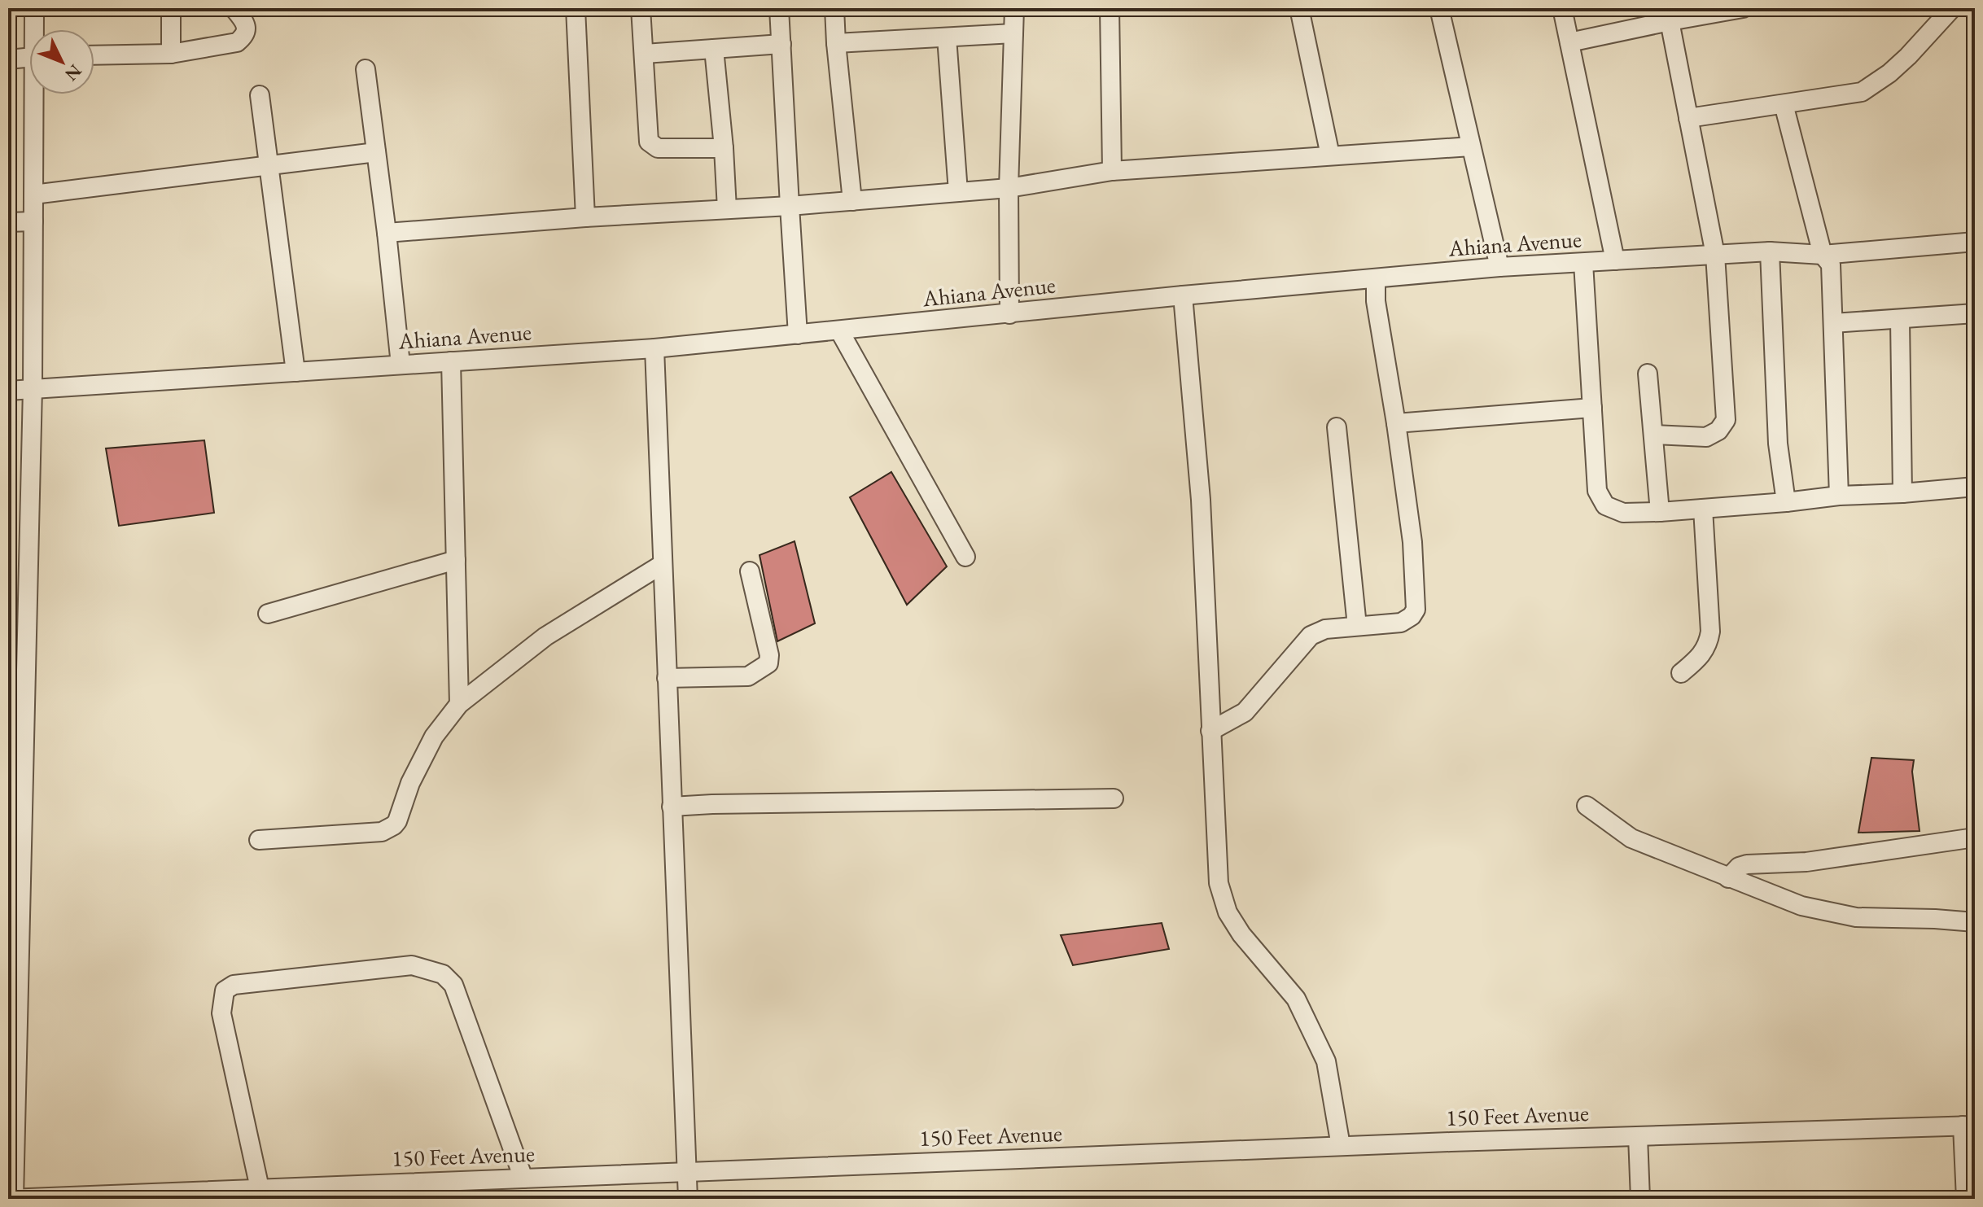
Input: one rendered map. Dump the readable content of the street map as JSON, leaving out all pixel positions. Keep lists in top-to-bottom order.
{
  "streets": {
    "street": ["Ahiana Avenue", "150 Feet Avenue"]
  },
  "north": "bottom right"
}
